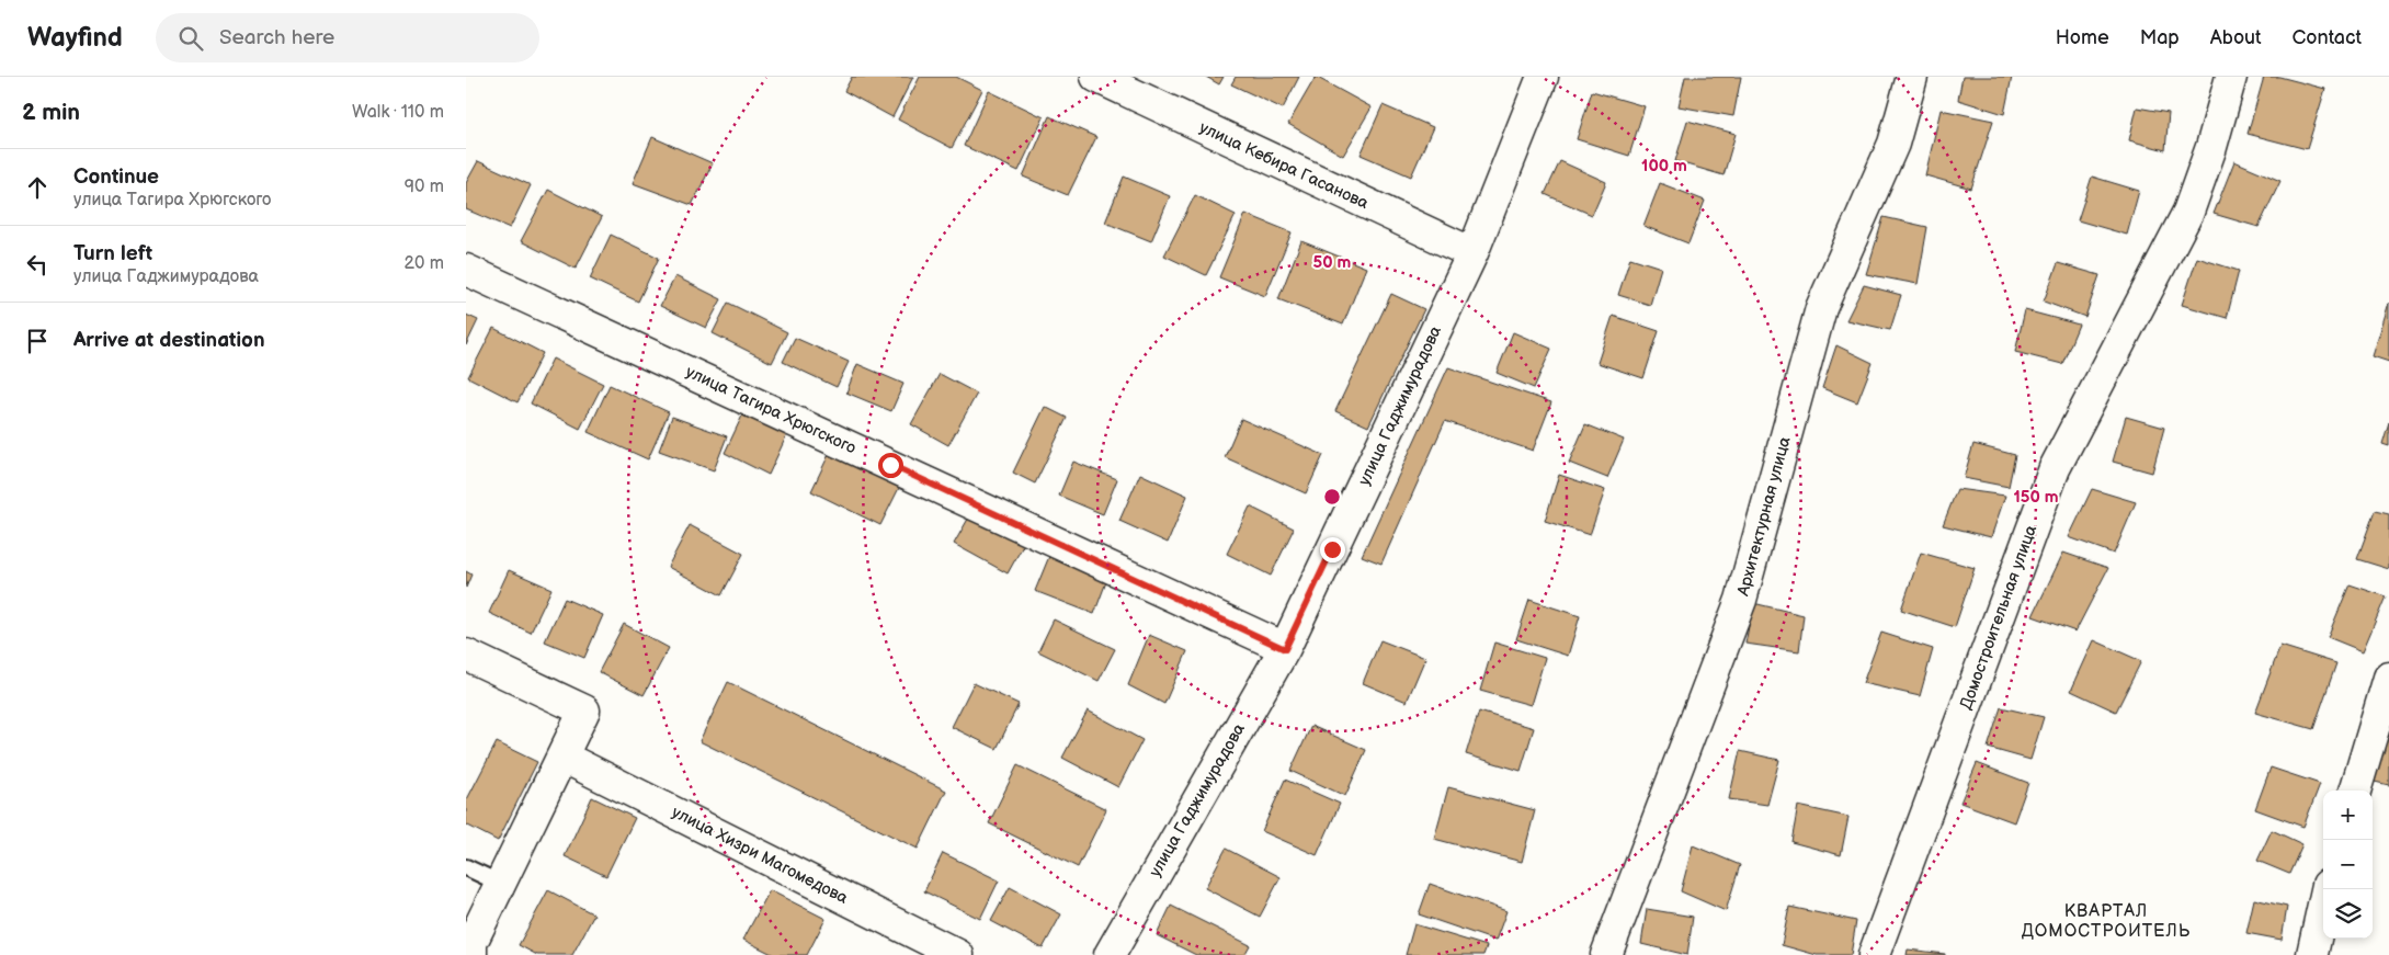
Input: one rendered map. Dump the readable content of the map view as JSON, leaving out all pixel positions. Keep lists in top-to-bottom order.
{
  "streets": {
    "street": [
      "улица Кебира Гасанова",
      "улица Гаджимурадова",
      "улица Тагира Хрюгского",
      "Архитектурная улица",
      "Домостроительная улица",
      "улица Хизри Магомедова"
    ]
  },
  "crossings": [
    ["улица Кебира Гасанова", "улица Гаджимурадова"],
    ["улица Гаджимурадова", "улица Тагира Хрюгского"]
  ],
  "districts": ["КВАРТАЛ ДОМОСТРОИТЕЛЬ"],
  "page": {
    "header": "Wayfind",
    "search": "Search here",
    "nav": [
      "Home",
      "Map",
      "About",
      "Contact"
    ],
    "heading": ["2 min", "Walk · 110 m"],
    "list": [
      ["Continue", "улица Тагира Хрюгского", "90 m"],
      ["Turn left", "улица Гаджимурадова", "20 m"],
      "Arrive at destination"
    ],
    "map_buttons": ["+", "−"]
  },
  "rings": ["100 m", "50 m", "150 m"]
}
